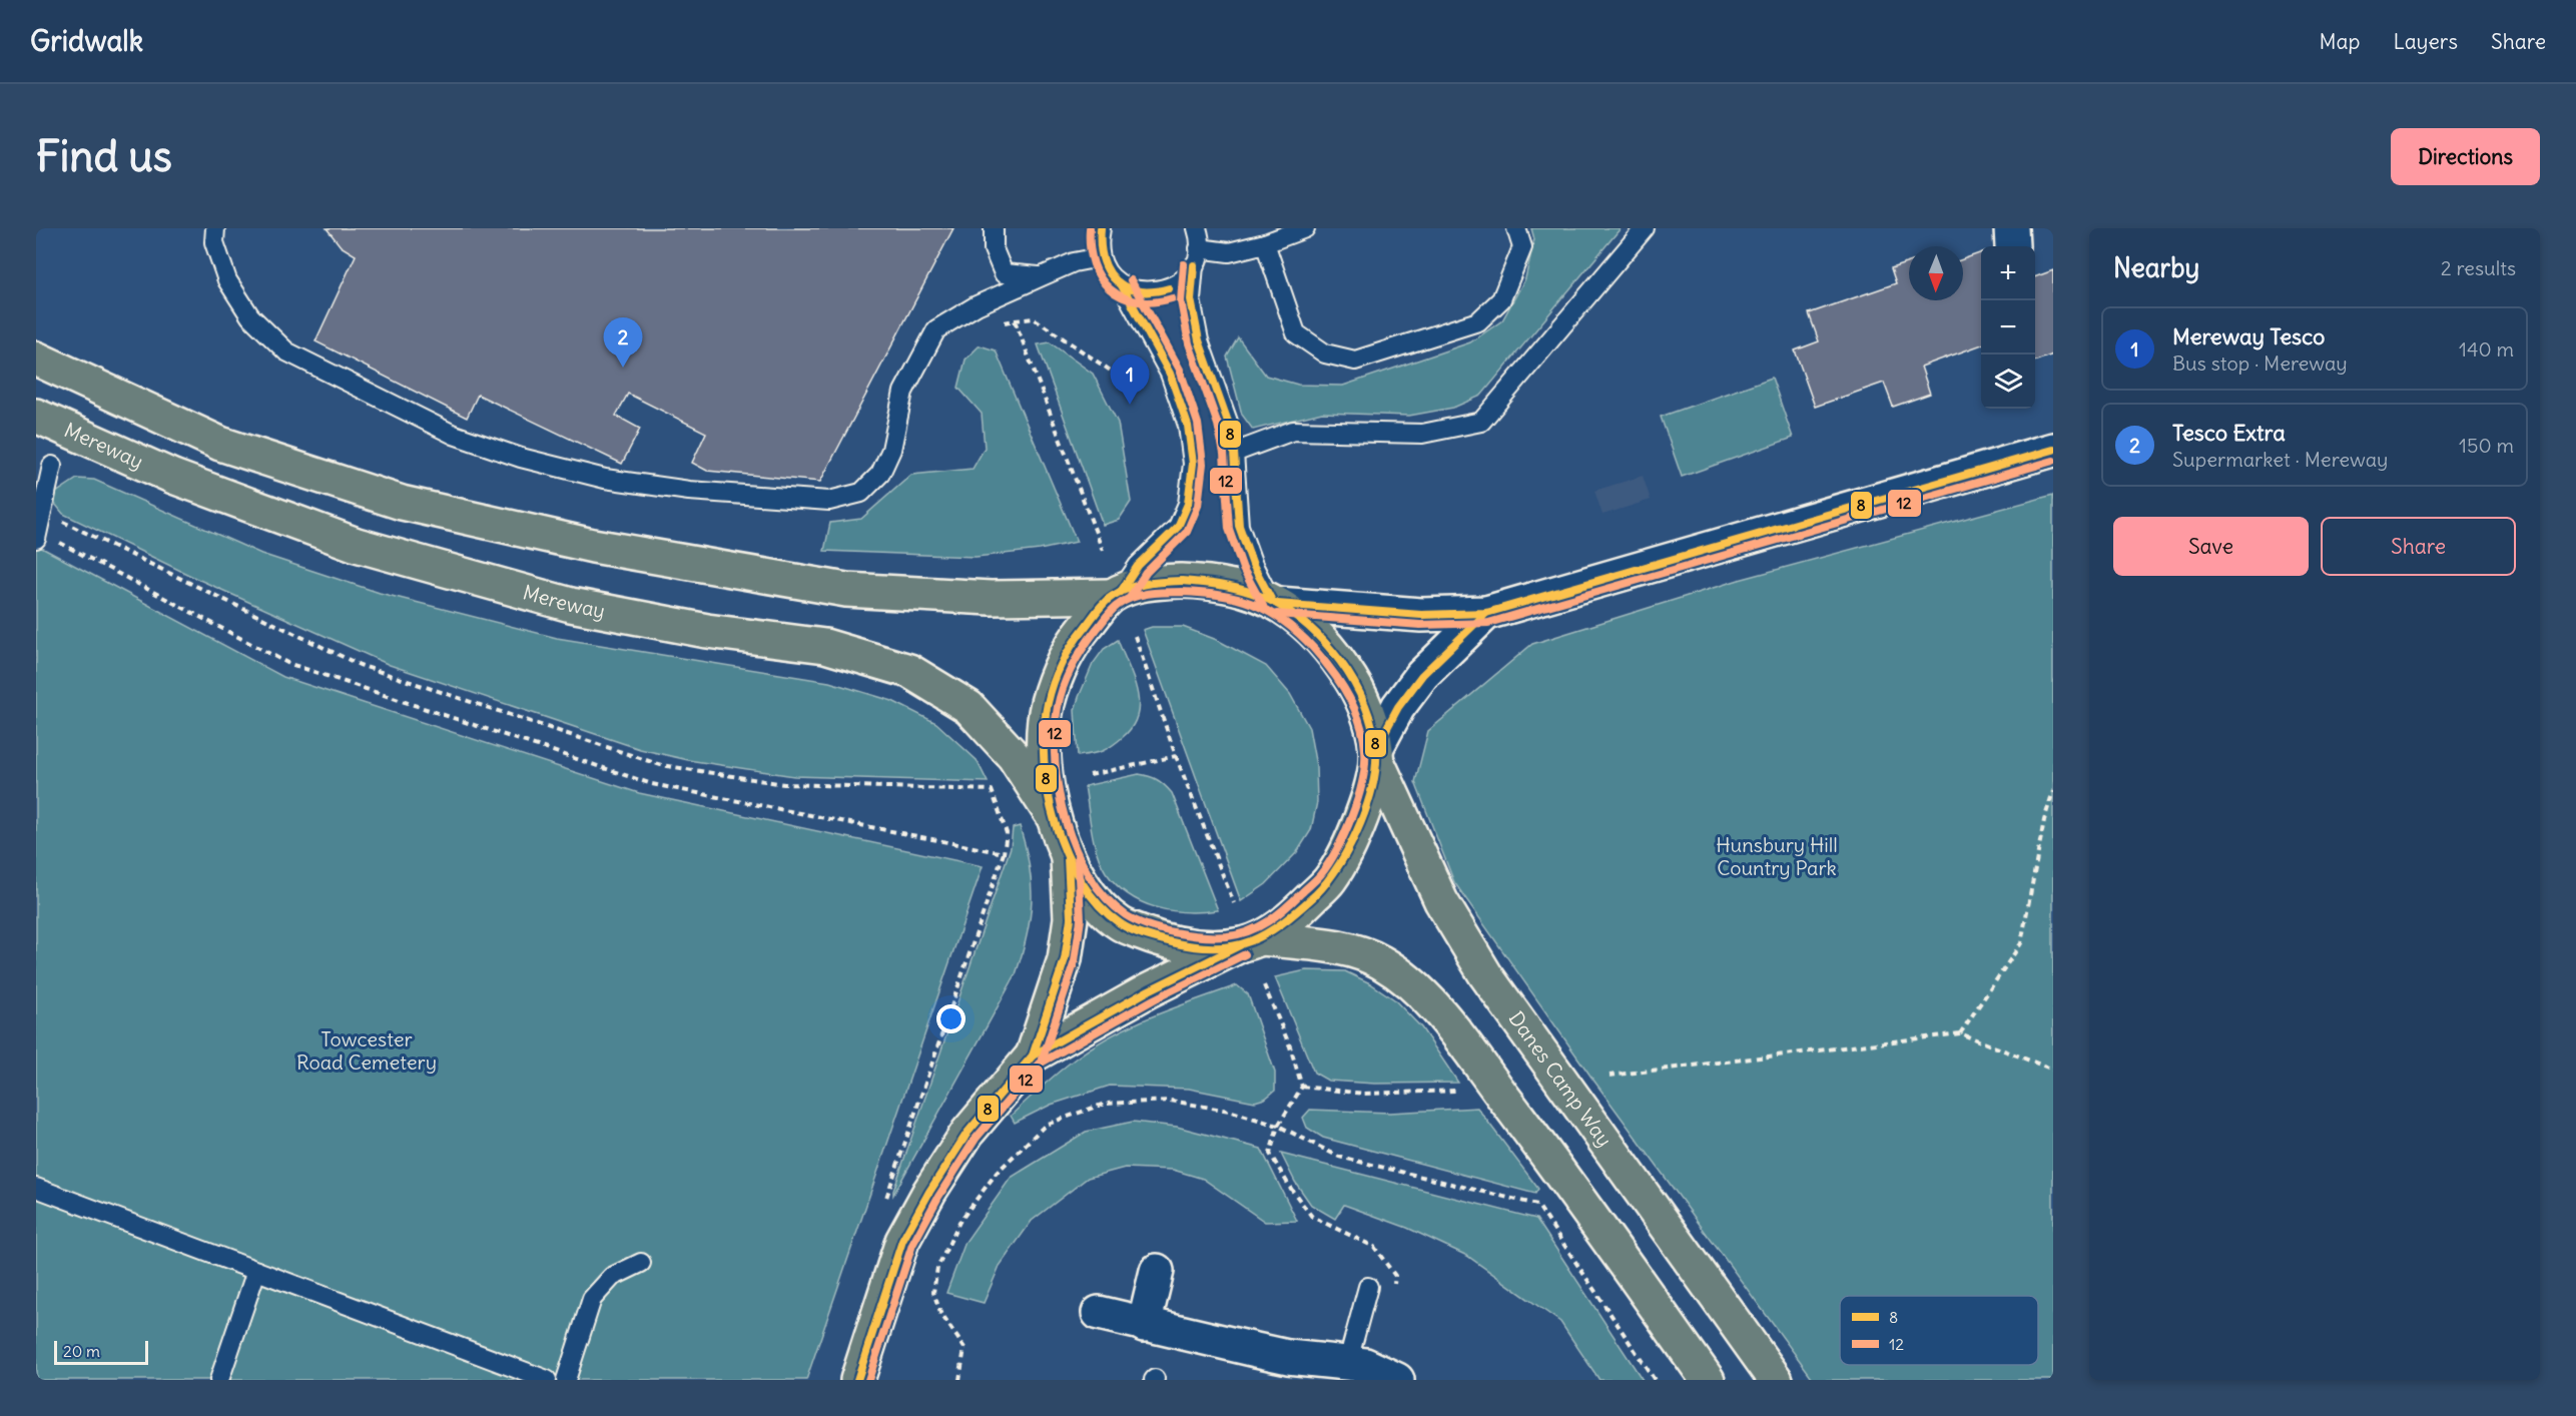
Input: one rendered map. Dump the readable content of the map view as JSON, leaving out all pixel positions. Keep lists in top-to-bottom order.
{
  "streets": {
    "main road": ["Mereway", "Danes Camp Way"]
  },
  "parks": ["Hunsbury Hill Country Park", "Towcester Road Cemetery"],
  "lines": ["transit line 8", "transit line 12"],
  "legend": ["8", "12"],
  "scale_bar": "20 m",
  "north": "bottom",
  "page": {
    "header": "Gridwalk",
    "nav": ["Map", "Layers", "Share"],
    "buttons": [
      "Directions",
      ["Save", "Share"]
    ],
    "title": "Find us",
    "heading": ["Nearby", "2 results"],
    "map_buttons": ["+", "−"],
    "list": [
      {
        "mark": "1",
        "name": "Mereway Tesco",
        "note": "Bus stop · Mereway",
        "value": "140 m"
      },
      {
        "mark": "2",
        "name": "Tesco Extra",
        "note": "Supermarket · Mereway",
        "value": "150 m"
      }
    ],
    "pins": ["2", "1"],
    "scale": "20 m"
  }
}
